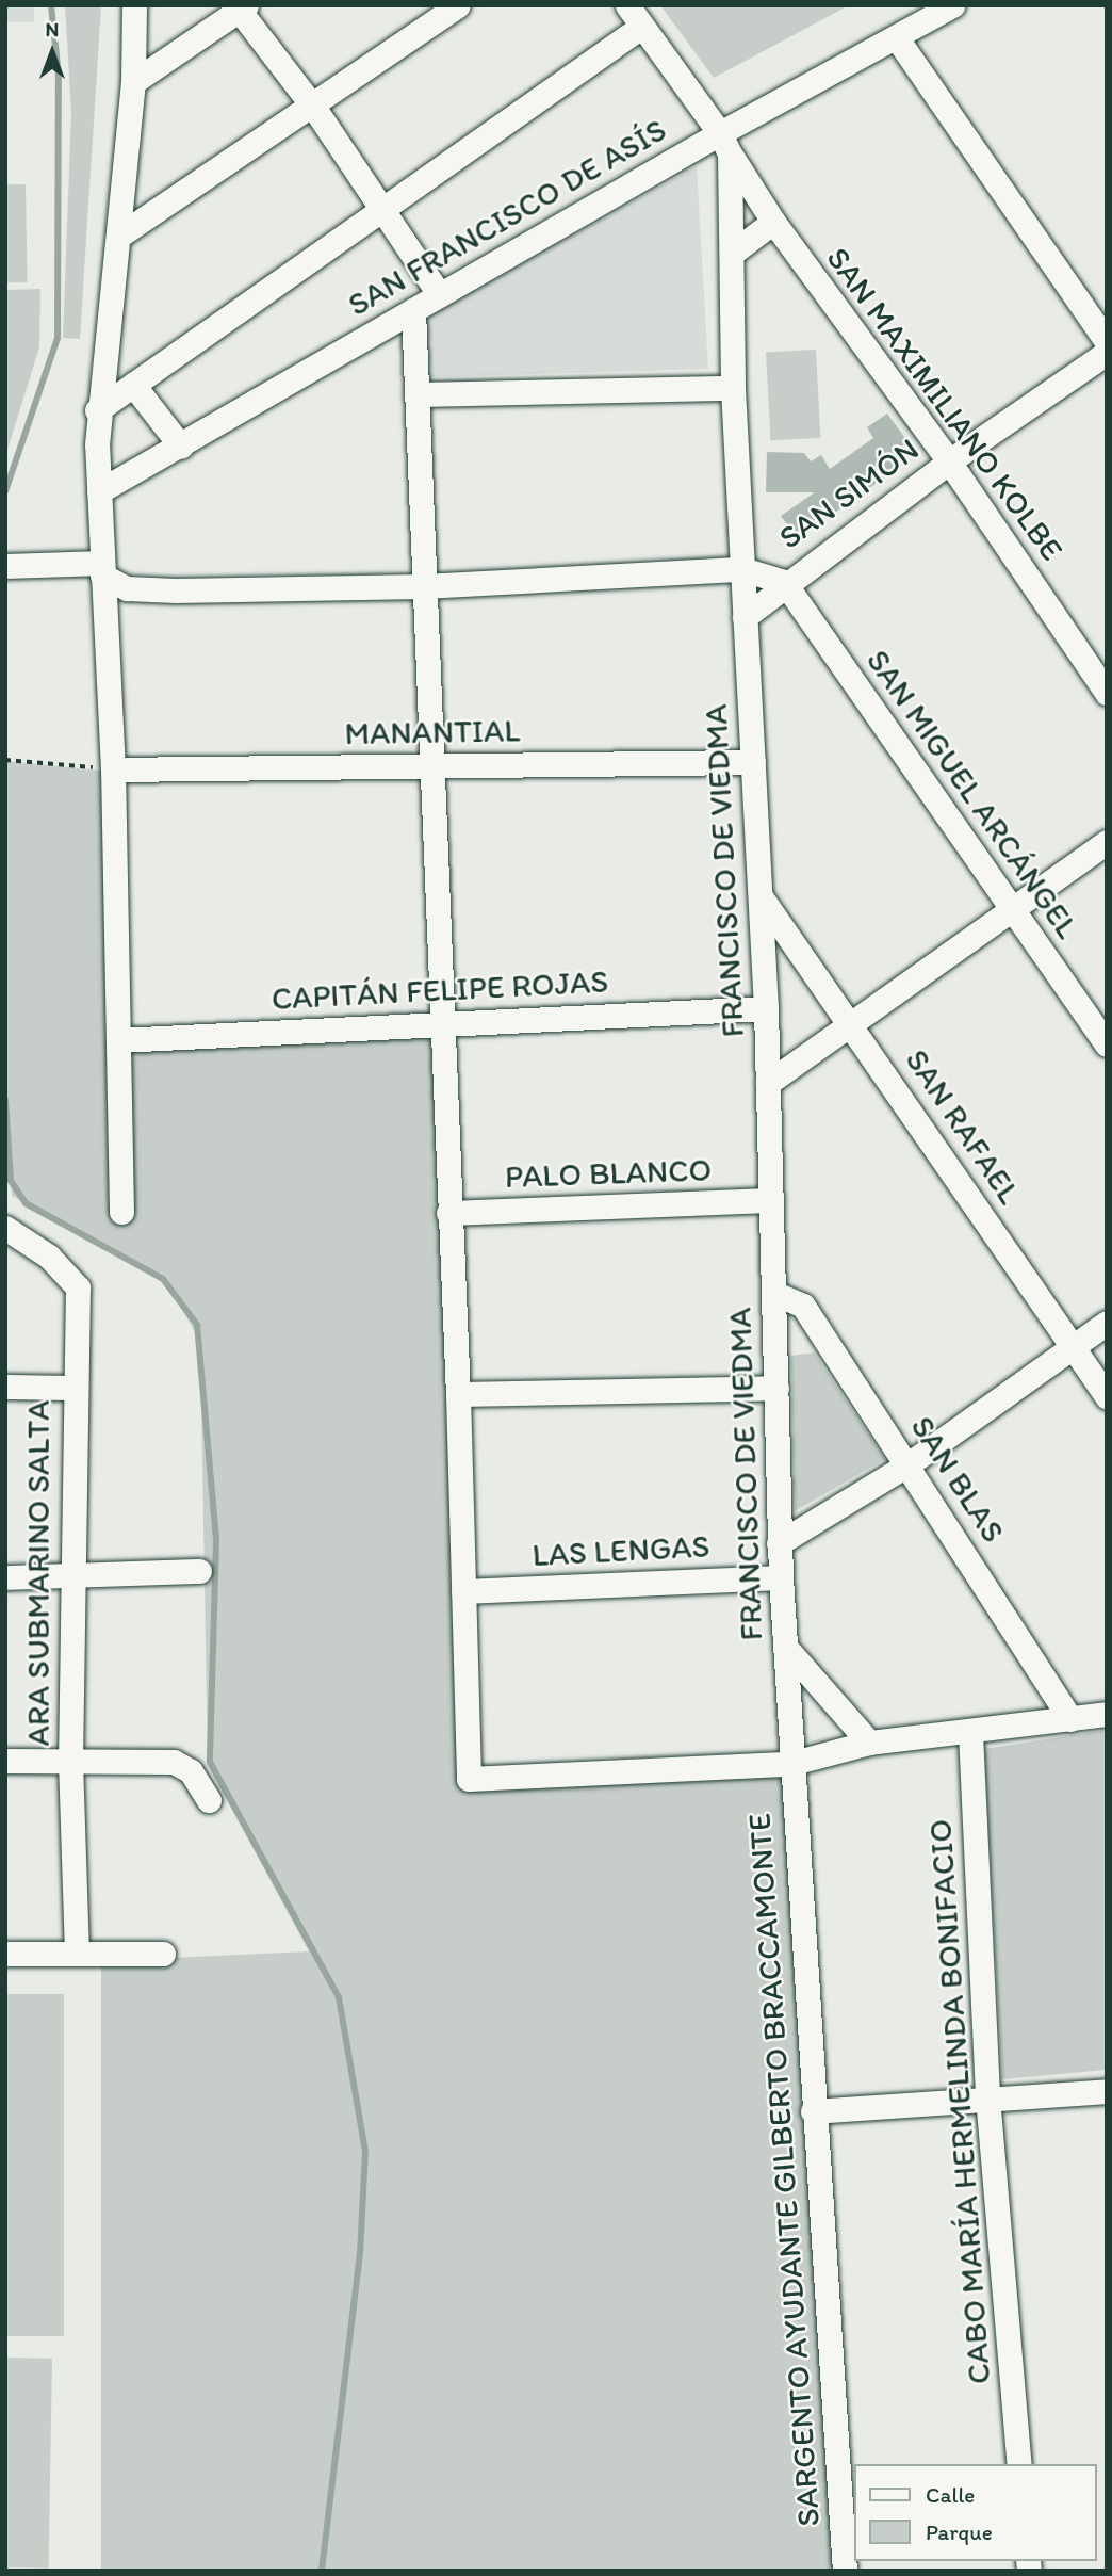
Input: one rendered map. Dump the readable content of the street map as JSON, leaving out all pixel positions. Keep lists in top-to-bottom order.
{
  "streets": {
    "street": [
      "SAN FRANCISCO DE ASÍS",
      "SAN MAXIMILIANO KOLBE",
      "SAN SIMÓN",
      "MANANTIAL",
      "SAN MIGUEL ARCÁNGEL",
      "FRANCISCO DE VIEDMA",
      "CAPITÁN FELIPE ROJAS",
      "SAN RAFAEL",
      "PALO BLANCO",
      "SAN BLAS",
      "LAS LENGAS",
      "ARA SUBMARINO SALTA",
      "CABO MARÍA HERMELINDA BONIFACIO",
      "SARGENTO AYUDANTE GILBERTO BRACCAMONTE"
    ]
  },
  "crossings": [
    ["SAN FRANCISCO DE ASÍS", "SAN MAXIMILIANO KOLBE"],
    ["SAN FRANCISCO DE ASÍS", "FRANCISCO DE VIEDMA"],
    ["SAN MAXIMILIANO KOLBE", "SAN SIMÓN"],
    ["SAN MAXIMILIANO KOLBE", "FRANCISCO DE VIEDMA"],
    ["SAN SIMÓN", "SAN MIGUEL ARCÁNGEL"],
    ["SAN SIMÓN", "FRANCISCO DE VIEDMA"],
    ["MANANTIAL", "FRANCISCO DE VIEDMA"],
    ["FRANCISCO DE VIEDMA", "CAPITÁN FELIPE ROJAS"],
    ["FRANCISCO DE VIEDMA", "SAN RAFAEL"],
    ["FRANCISCO DE VIEDMA", "PALO BLANCO"],
    ["FRANCISCO DE VIEDMA", "SAN BLAS"],
    ["FRANCISCO DE VIEDMA", "LAS LENGAS"],
    ["FRANCISCO DE VIEDMA", "SARGENTO AYUDANTE GILBERTO BRACCAMONTE"]
  ],
  "legend": ["Calle", "Parque"],
  "north": "top"
}
